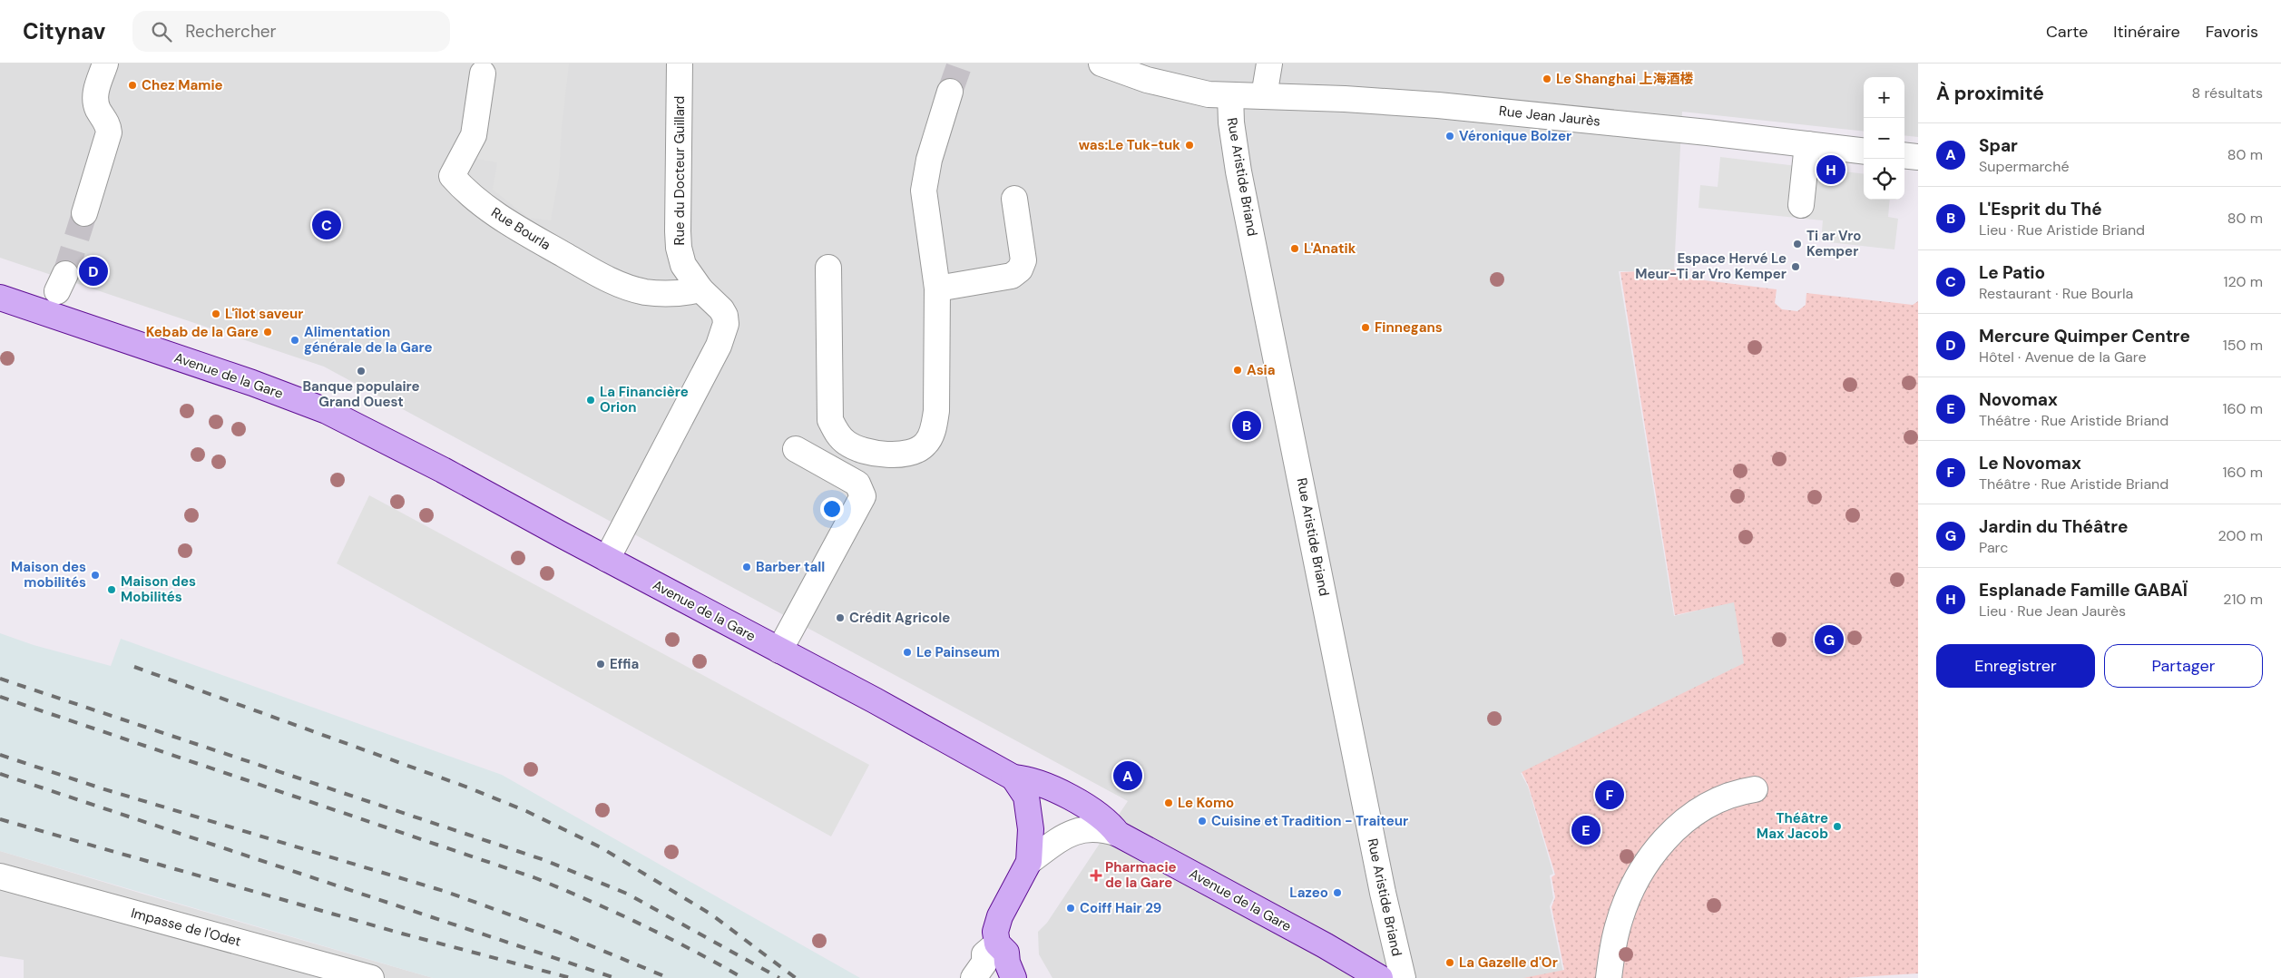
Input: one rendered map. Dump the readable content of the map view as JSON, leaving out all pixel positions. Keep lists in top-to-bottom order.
{
  "streets": {
    "main road": ["Avenue de la Gare"],
    "street": [
      "Rue Jean Jaurès",
      "Rue du Docteur Guillard",
      "Rue Aristide Briand",
      "Rue Bourla",
      "Impasse de l'Odet"
    ]
  },
  "crossings": [
    ["Rue Jean Jaurès", "Rue Aristide Briand"],
    ["Rue du Docteur Guillard", "Rue Bourla"],
    ["Rue du Docteur Guillard", "Avenue de la Gare"]
  ],
  "places": {
    "other": [
      "Le Shanghai 上海酒楼",
      "Chez Mamie",
      "Véronique Bolzer",
      "was:Le Tuk-tuk",
      "Ti ar Vro Kemper",
      "L'Anatik",
      "Espace Hervé Le Meur-Ti ar Vro Kemper",
      "L'îlot saveur",
      "Finnegans",
      "Kebab de la Gare",
      "Alimentation générale de la Gare",
      "Asia",
      "Banque populaire Grand Ouest",
      "La Financière Orion",
      "Barber tall",
      "Maison des mobilités",
      "Maison des Mobilités",
      "Crédit Agricole",
      "Le Painseum",
      "Effia",
      "Le Komo",
      "Cuisine et Tradition - Traiteur",
      "Théâtre Max Jacob",
      "Lazeo",
      "Coiff Hair 29",
      "La Gazelle d'Or"
    ],
    "health": ["Pharmacie de la Gare"]
  },
  "page": {
    "header": "Citynav",
    "search": "Rechercher",
    "nav": ["Carte", "Itinéraire", "Favoris"],
    "heading": ["À proximité", "8 résultats"],
    "map_buttons": ["+", "−"],
    "list": [
      {
        "mark": "A",
        "name": "Spar",
        "note": "Supermarché",
        "value": "80 m"
      },
      {
        "mark": "B",
        "name": "L'Esprit du Thé",
        "note": "Lieu · Rue Aristide Briand",
        "value": "80 m"
      },
      {
        "mark": "C",
        "name": "Le Patio",
        "note": "Restaurant · Rue Bourla",
        "value": "120 m"
      },
      {
        "mark": "D",
        "name": "Mercure Quimper Centre",
        "note": "Hôtel · Avenue de la Gare",
        "value": "150 m"
      },
      {
        "mark": "E",
        "name": "Novomax",
        "note": "Théâtre · Rue Aristide Briand",
        "value": "160 m"
      },
      {
        "mark": "F",
        "name": "Le Novomax",
        "note": "Théâtre · Rue Aristide Briand",
        "value": "160 m"
      },
      {
        "mark": "G",
        "name": "Jardin du Théâtre",
        "note": "Parc",
        "value": "200 m"
      },
      {
        "mark": "H",
        "name": "Esplanade Famille GABAÏ",
        "note": "Lieu · Rue Jean Jaurès",
        "value": "210 m"
      }
    ],
    "pins": [
      "H",
      "C",
      "D",
      "B",
      "G",
      "A",
      "F",
      "E"
    ],
    "buttons": ["Enregistrer", "Partager"]
  }
}
